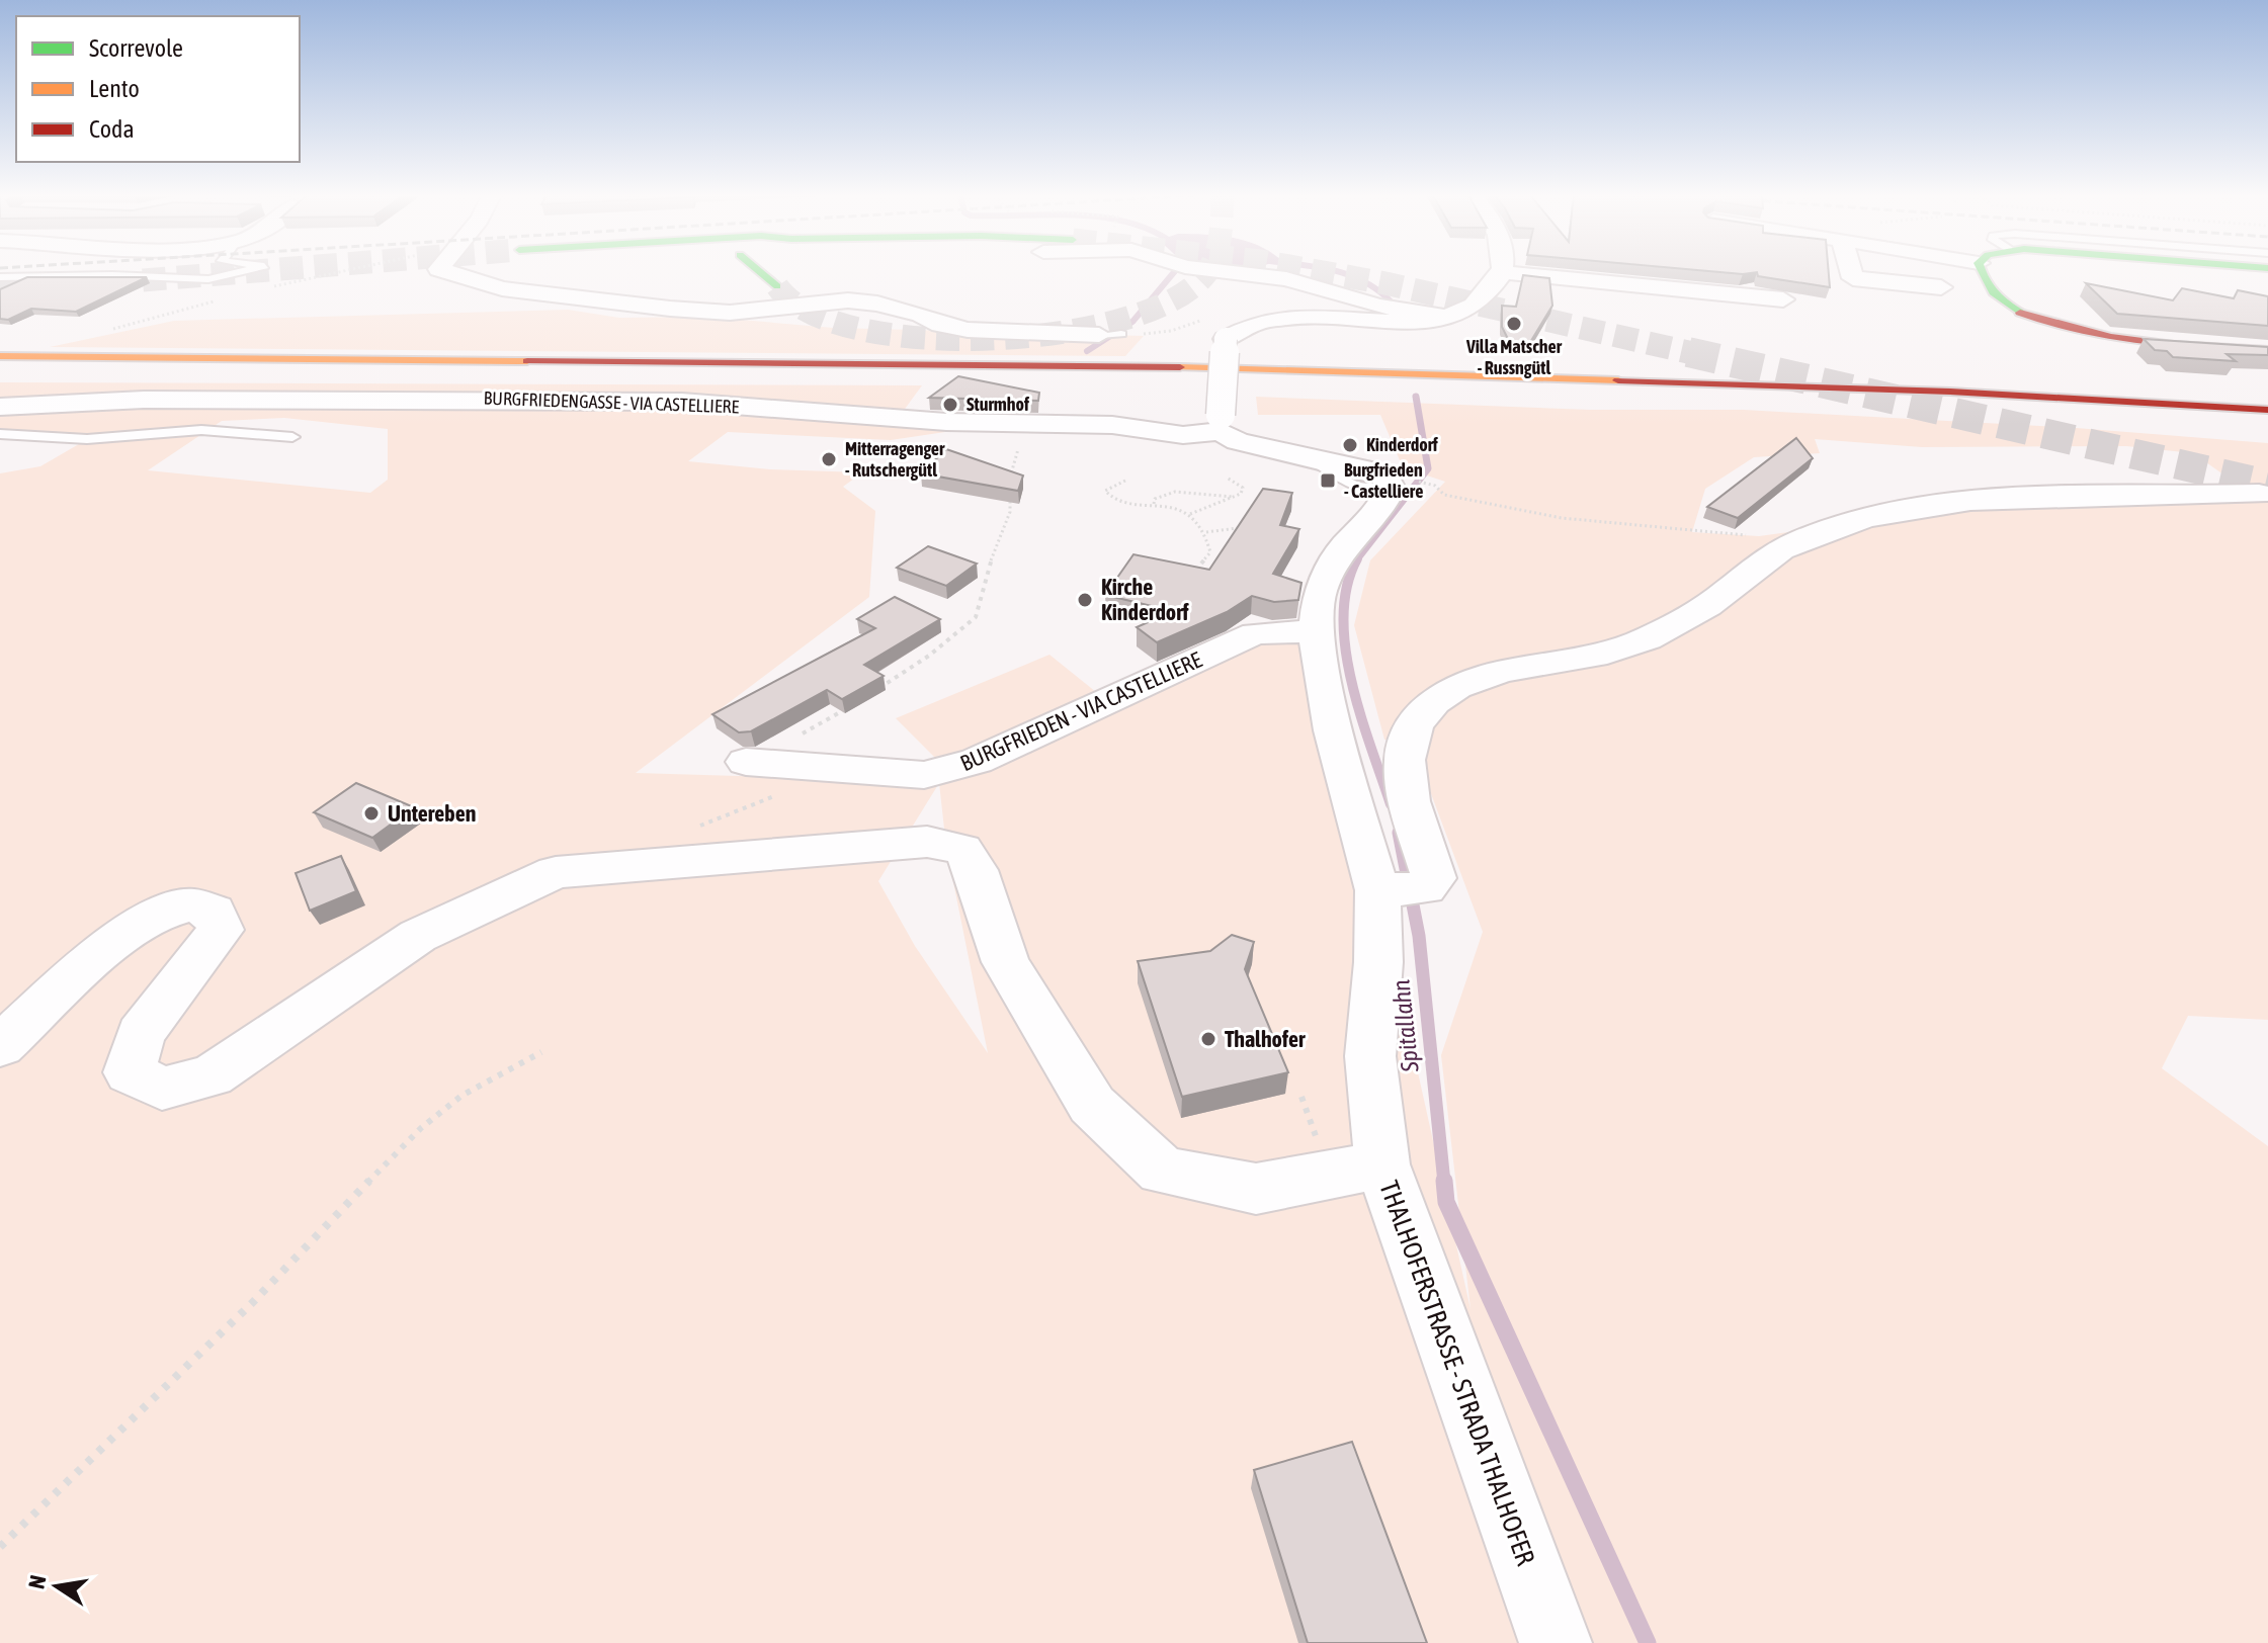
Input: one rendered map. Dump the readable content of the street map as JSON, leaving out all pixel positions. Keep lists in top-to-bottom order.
{
  "streets": {
    "street": ["BURGFRIEDENGASSE - VIA CASTELLIERE", "BURGFRIEDEN - VIA CASTELLIERE", "THALHOFERSTRASSE - STRADA THALHOFER"]
  },
  "crossings": [
    ["BURGFRIEDENGASSE - VIA CASTELLIERE", "BURGFRIEDEN - VIA CASTELLIERE"]
  ],
  "water": ["Spitallahn"],
  "places": {
    "other": [
      "Villa Matscher - Russngütl",
      "Sturmhof",
      "Kinderdorf",
      "Mitterragenger - Rutschergütl",
      "Kirche Kinderdorf",
      "Untereben",
      "Thalhofer"
    ],
    "transit": ["Burgfrieden - Castelliere"]
  },
  "legend": ["Scorrevole", "Lento", "Coda"],
  "north": "left"
}
